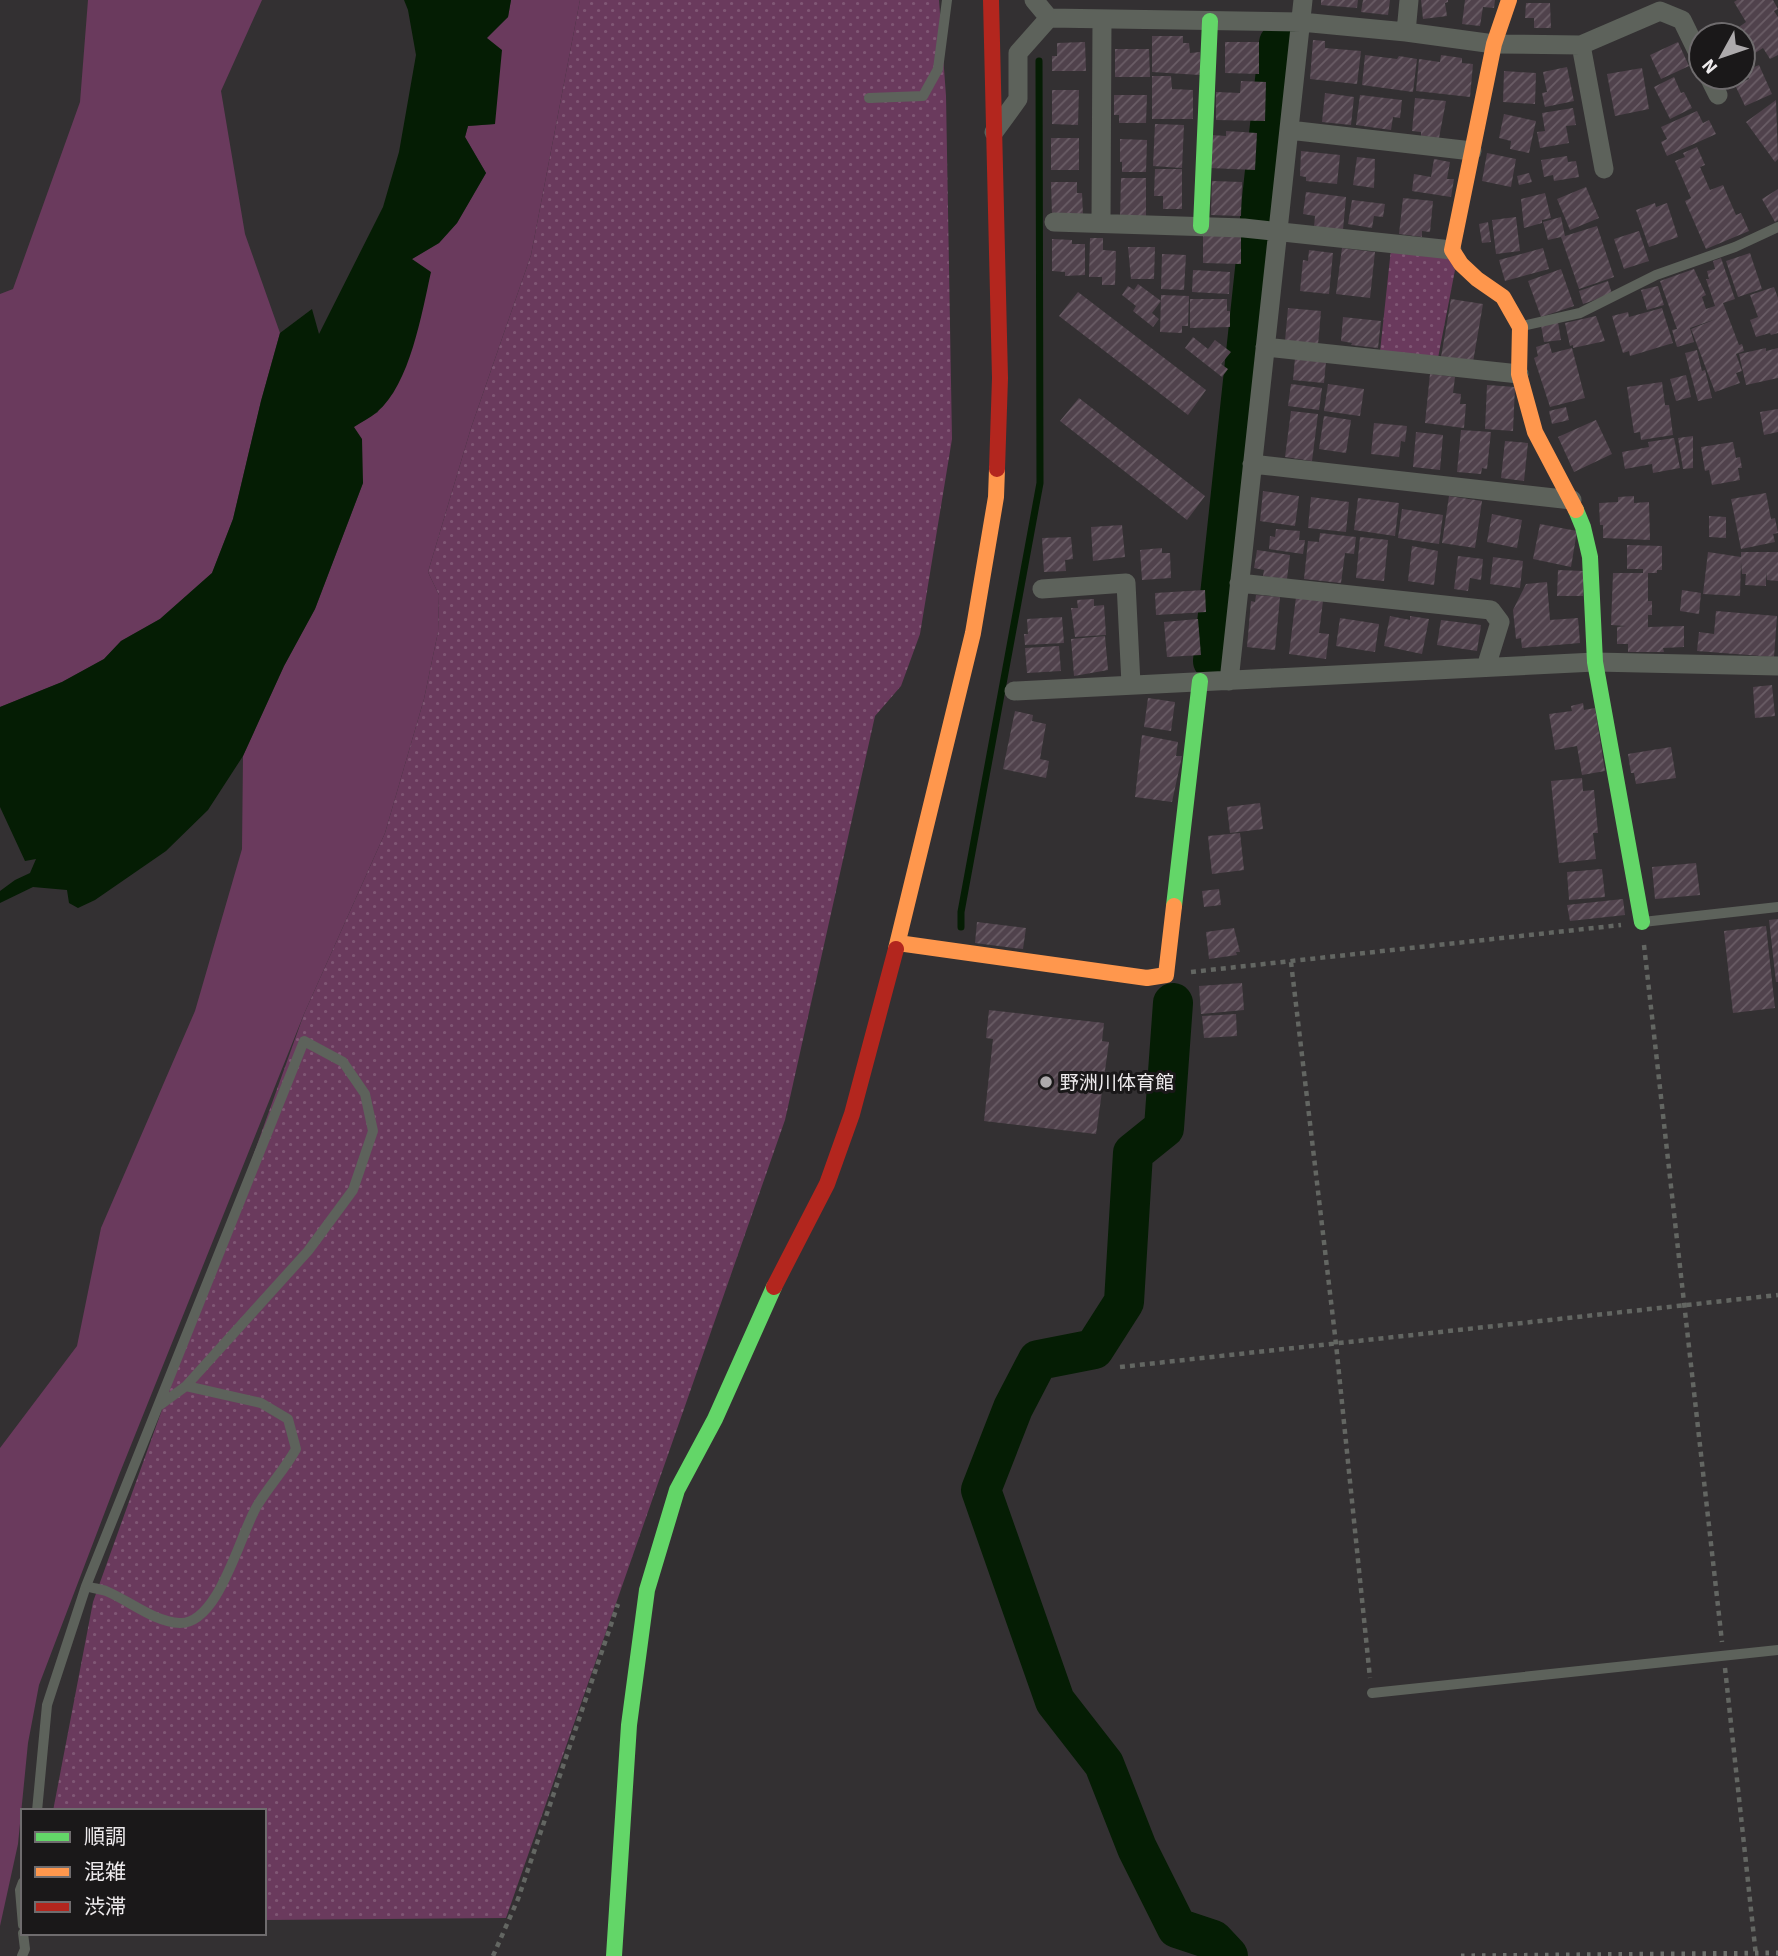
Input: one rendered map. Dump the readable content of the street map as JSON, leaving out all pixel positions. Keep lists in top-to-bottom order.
{
  "places": ["野洲川体育館"],
  "legend": ["順調", "混雑", "渋滞"],
  "north": "bottom left"
}
